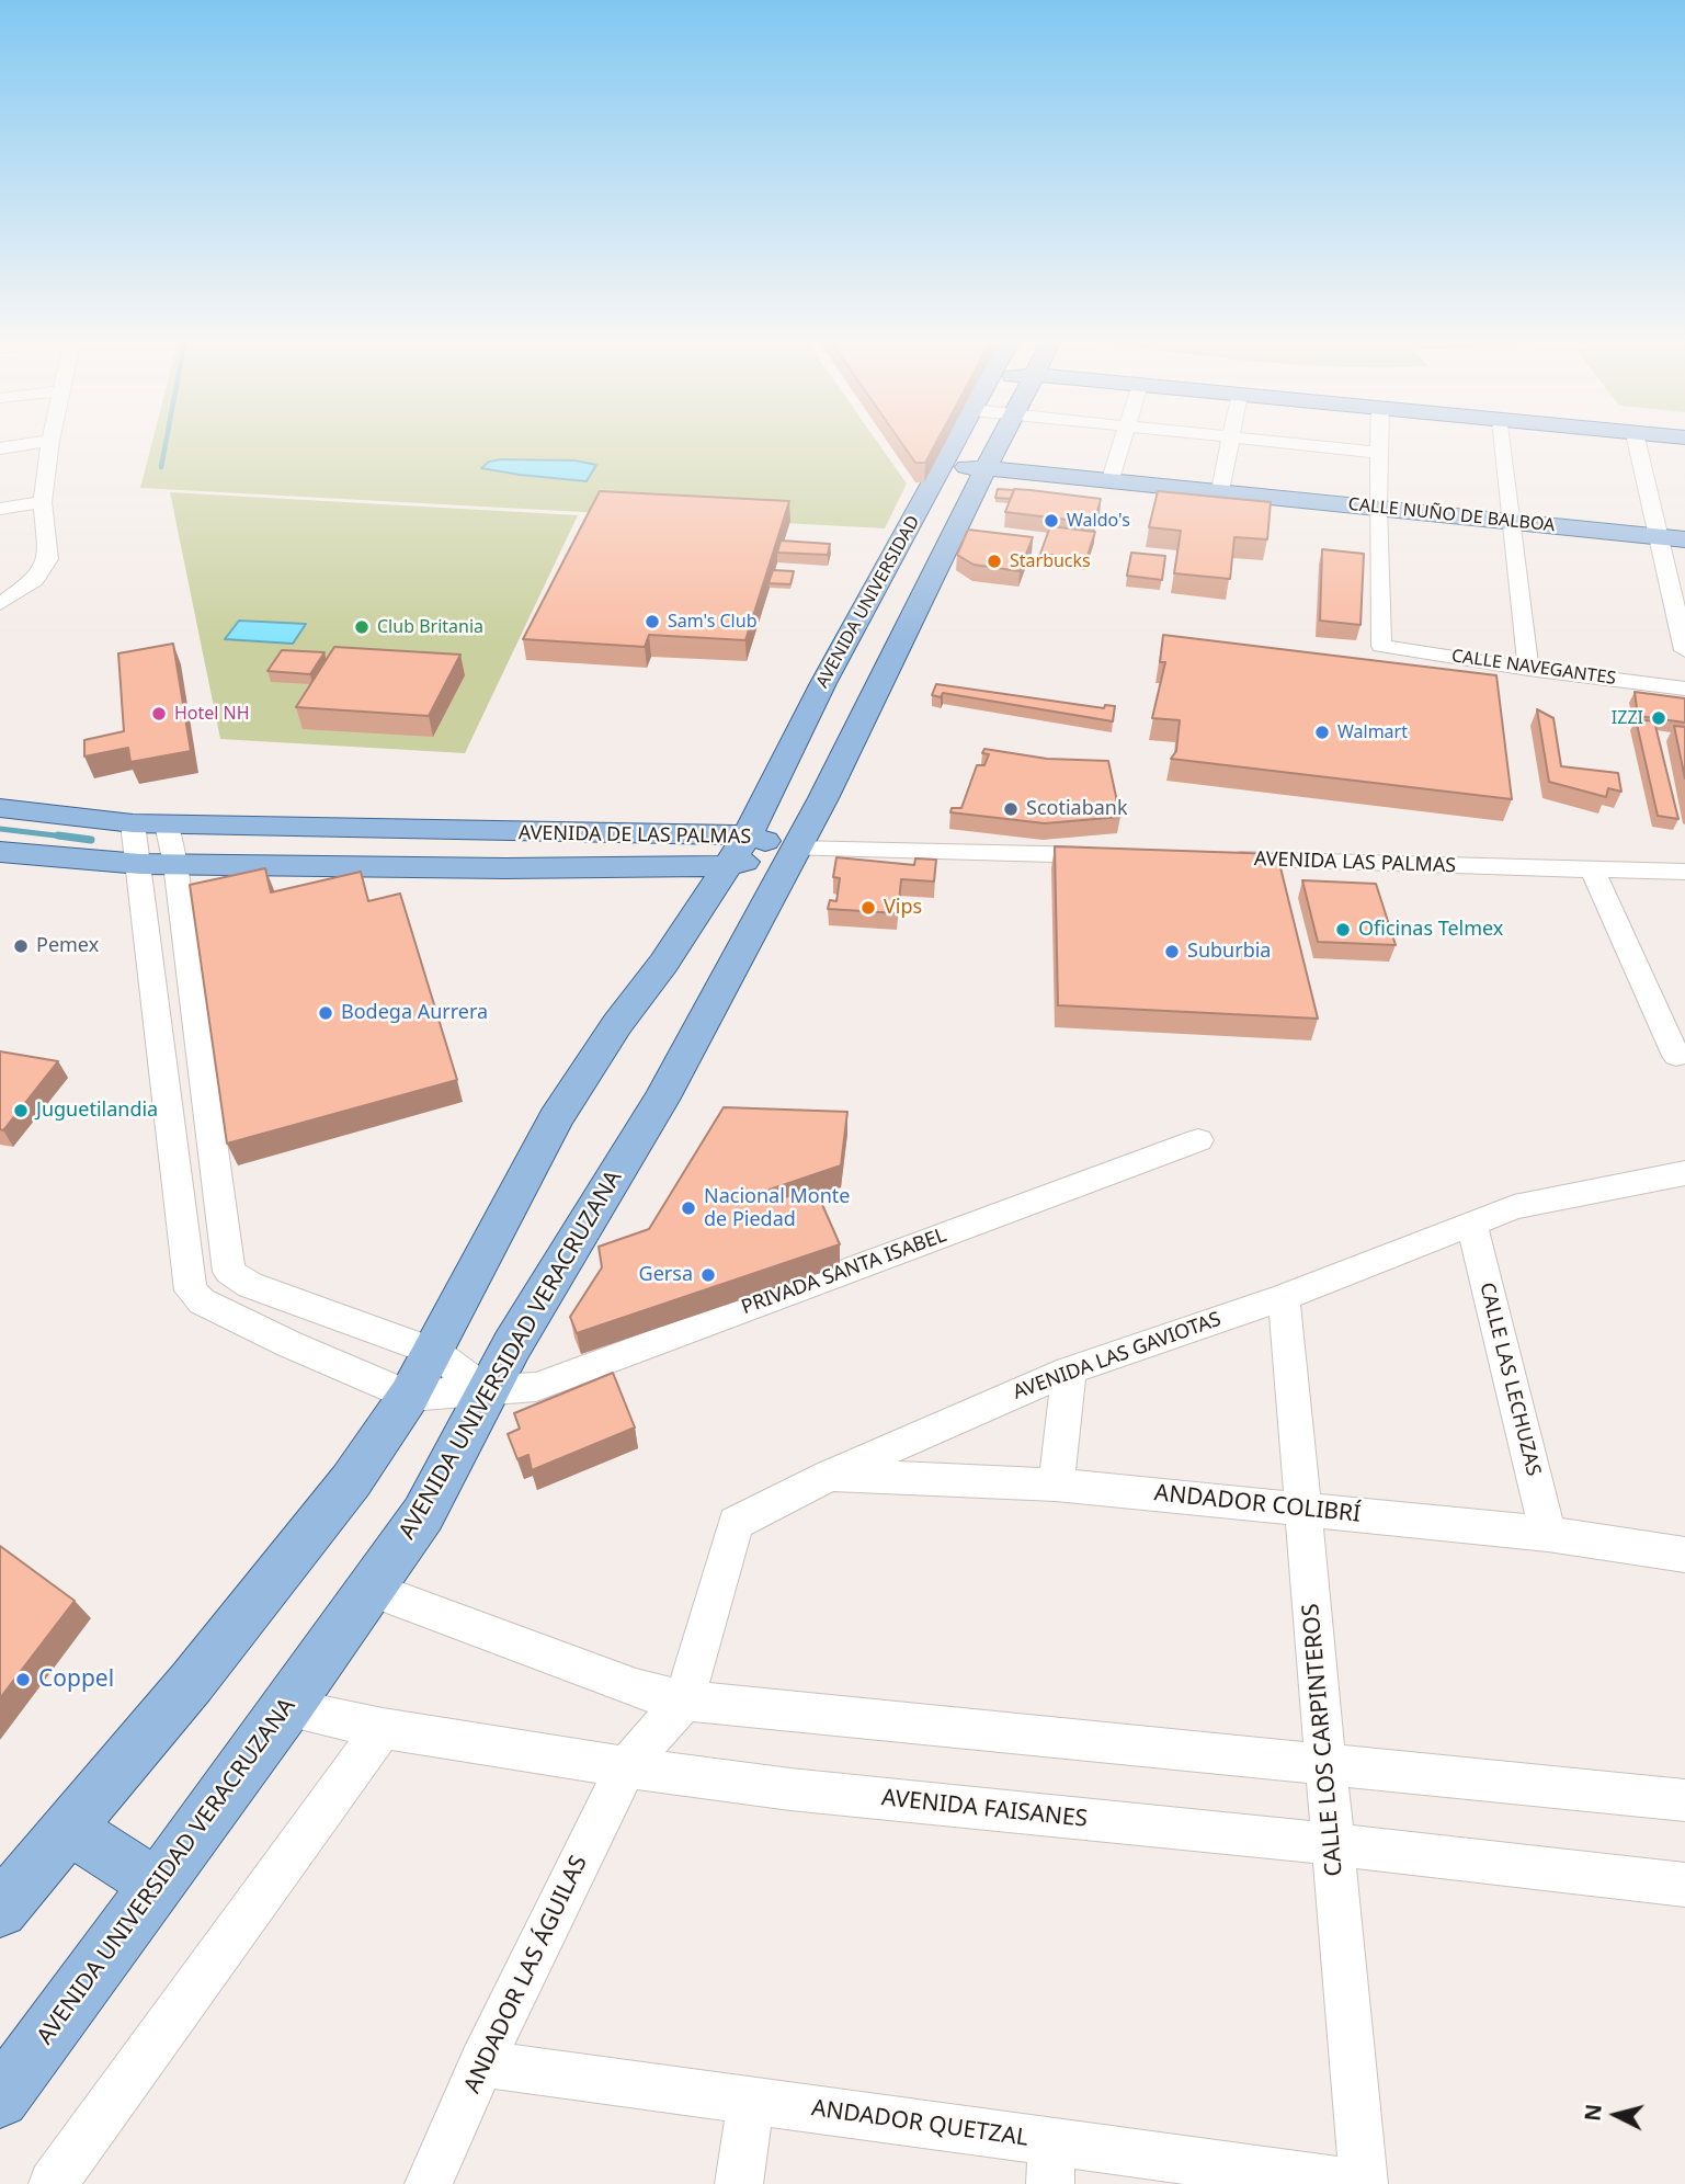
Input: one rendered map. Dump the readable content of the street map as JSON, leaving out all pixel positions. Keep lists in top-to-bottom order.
{
  "streets": {
    "main road": [
      "CALLE NUÑO DE BALBOA",
      "AVENIDA UNIVERSIDAD",
      "AVENIDA DE LAS PALMAS",
      "AVENIDA UNIVERSIDAD VERACRUZANA"
    ],
    "street": [
      "CALLE NAVEGANTES",
      "AVENIDA LAS PALMAS",
      "PRIVADA SANTA ISABEL",
      "AVENIDA LAS GAVIOTAS",
      "CALLE LAS LECHUZAS",
      "ANDADOR COLIBRÍ",
      "CALLE LOS CARPINTEROS",
      "AVENIDA FAISANES",
      "ANDADOR LAS ÁGUILAS",
      "ANDADOR QUETZAL"
    ]
  },
  "crossings": [
    ["CALLE NUÑO DE BALBOA", "AVENIDA UNIVERSIDAD"],
    ["AVENIDA UNIVERSIDAD", "AVENIDA DE LAS PALMAS"],
    ["AVENIDA DE LAS PALMAS", "AVENIDA UNIVERSIDAD VERACRUZANA"],
    ["PRIVADA SANTA ISABEL", "AVENIDA UNIVERSIDAD VERACRUZANA"],
    ["AVENIDA UNIVERSIDAD VERACRUZANA", "AVENIDA FAISANES"],
    ["AVENIDA LAS GAVIOTAS", "CALLE LAS LECHUZAS"],
    ["AVENIDA LAS GAVIOTAS", "ANDADOR COLIBRÍ"],
    ["AVENIDA LAS GAVIOTAS", "CALLE LOS CARPINTEROS"],
    ["AVENIDA LAS GAVIOTAS", "AVENIDA FAISANES"],
    ["AVENIDA LAS GAVIOTAS", "ANDADOR LAS ÁGUILAS"],
    ["CALLE LAS LECHUZAS", "ANDADOR COLIBRÍ"],
    ["ANDADOR COLIBRÍ", "CALLE LOS CARPINTEROS"],
    ["CALLE LOS CARPINTEROS", "AVENIDA FAISANES"],
    ["AVENIDA FAISANES", "ANDADOR LAS ÁGUILAS"],
    ["ANDADOR LAS ÁGUILAS", "ANDADOR QUETZAL"]
  ],
  "places": [
    "Waldo's",
    "Starbucks",
    "Sam's Club",
    "Club Britania",
    "Hotel NH",
    "IZZI",
    "Walmart",
    "Scotiabank",
    "Vips",
    "Oficinas Telmex",
    "Pemex",
    "Suburbia",
    "Bodega Aurrera",
    "Juguetilandia",
    "Nacional Monte de Piedad",
    "Gersa",
    "Coppel"
  ],
  "north": "left"
}
